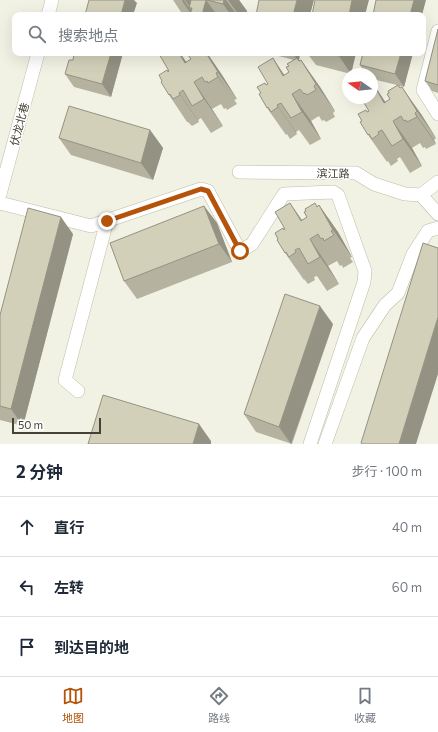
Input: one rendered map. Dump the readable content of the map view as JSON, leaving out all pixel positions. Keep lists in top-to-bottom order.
{
  "streets": {
    "street": ["伏龙北巷", "滨江路"]
  },
  "scale_bar": "50 m",
  "north": "left",
  "page": {
    "search": "搜索地点",
    "scale": "50 m",
    "heading": ["2 分钟", "步行 · 100 m"],
    "list": [
      ["直行", "40 m"],
      ["左转", "60 m"],
      "到达目的地"
    ],
    "nav": ["地图", "路线", "收藏"]
  }
}
